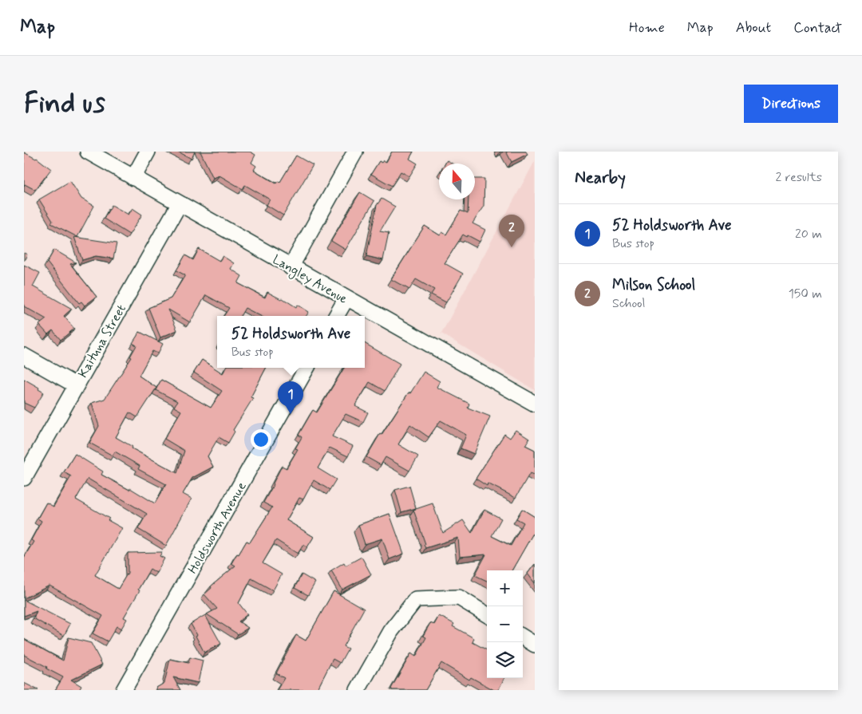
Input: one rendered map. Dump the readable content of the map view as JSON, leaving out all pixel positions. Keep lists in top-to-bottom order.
{
  "streets": {
    "street": ["Langley Avenue", "Kaituna Street", "Holdsworth Avenue"]
  },
  "crossings": [
    ["Langley Avenue", "Kaituna Street"]
  ],
  "north": "top",
  "page": {
    "header": "Map",
    "nav": [
      "Home",
      "Map",
      "About",
      "Contact"
    ],
    "buttons": "Directions",
    "title": "Find us",
    "heading": ["Nearby", "2 results"],
    "list": [
      {
        "mark": "1",
        "name": "52 Holdsworth Ave",
        "note": "Bus stop",
        "value": "20 m"
      },
      {
        "mark": "2",
        "name": "Milson School",
        "note": "School",
        "value": "150 m"
      }
    ],
    "pins": ["2", "1"],
    "popup": ["52 Holdsworth Ave", "Bus stop"],
    "map_buttons": ["+", "−"]
  }
}
